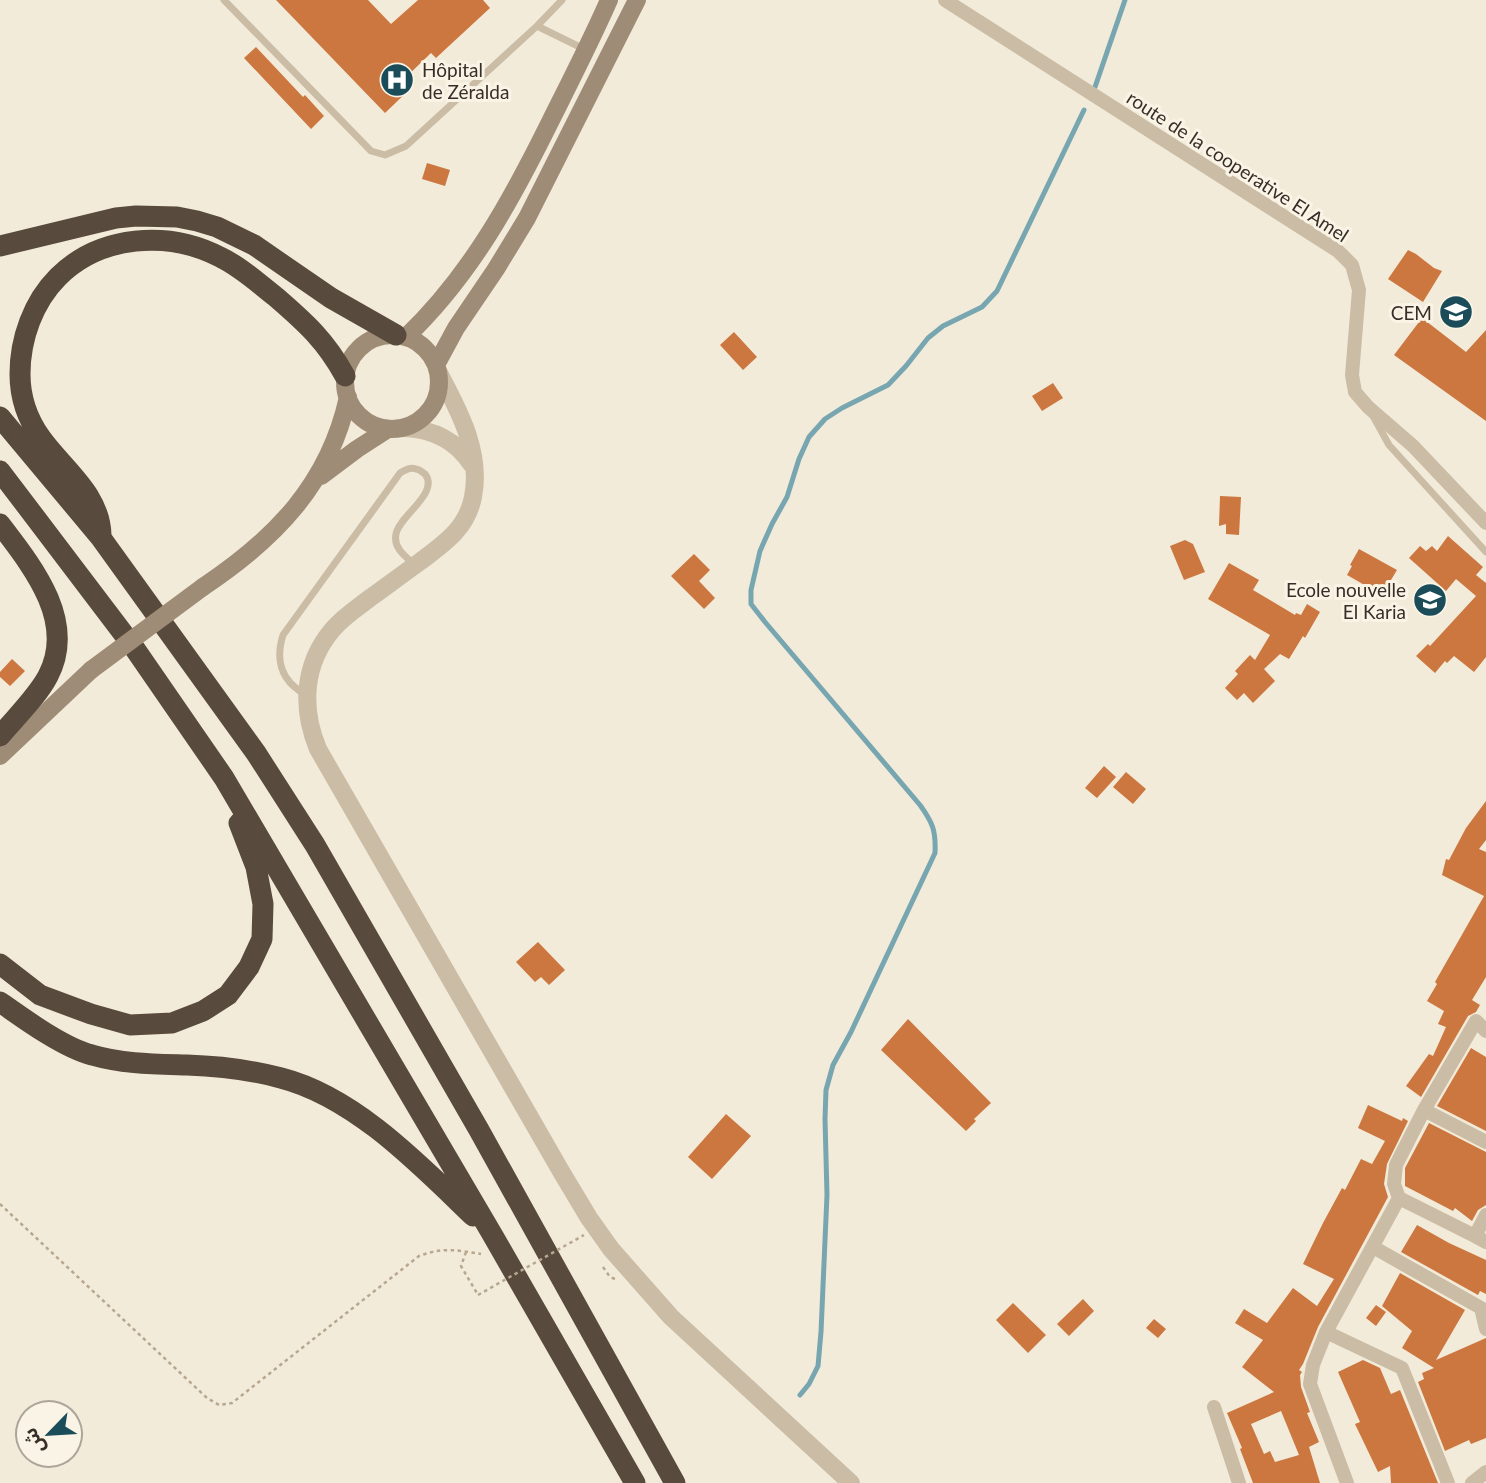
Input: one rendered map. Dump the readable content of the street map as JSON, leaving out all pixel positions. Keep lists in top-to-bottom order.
{
  "streets": {
    "street": ["route de la cooperative El Amel"]
  },
  "places": {
    "hospital": ["Hôpital de Zéralda"],
    "school or university": ["CEM", "Ecole nouvelle El Karia"]
  },
  "north": "bottom left"
}
